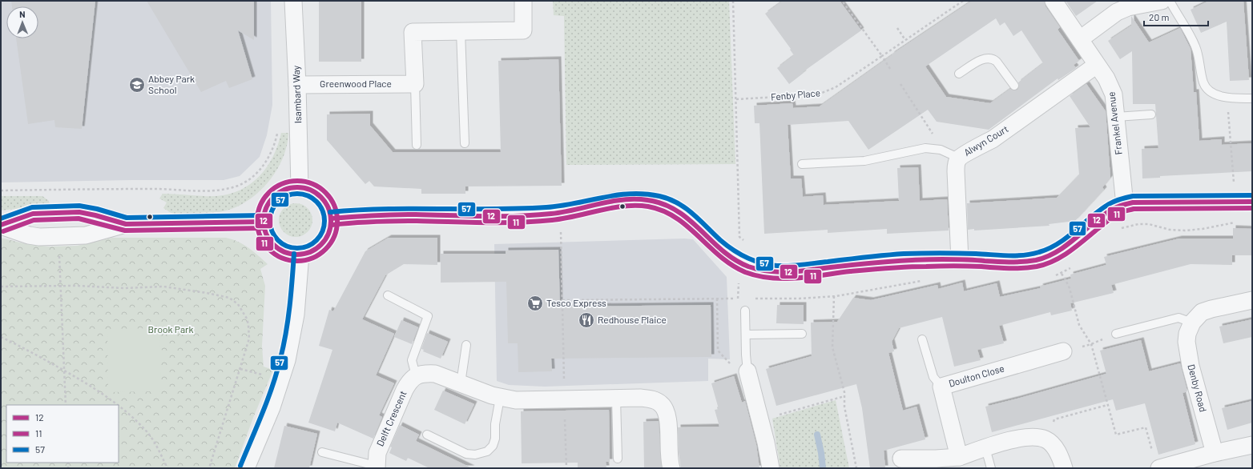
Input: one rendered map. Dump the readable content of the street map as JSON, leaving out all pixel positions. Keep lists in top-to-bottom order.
{
  "streets": {
    "street": [
      "Greenwood Place",
      "Isambard Way",
      "Frankel Avenue",
      "Alwyn Court",
      "Doulton Close",
      "Denby Road",
      "Delft Crescent"
    ],
    "path": ["Fenby Place"]
  },
  "crossings": [
    ["Greenwood Place", "Isambard Way"],
    ["Frankel Avenue", "Alwyn Court"]
  ],
  "parks": ["Brook Park"],
  "places": {
    "school or university": ["Abbey Park School"],
    "supermarket": ["Tesco Express"],
    "restaurant": ["Redhouse Plaice"]
  },
  "lines": ["transit line 11", "transit line 12", "transit line 57"],
  "legend": ["12", "11", "57"],
  "scale_bar": "20 m",
  "north": "top"
}
